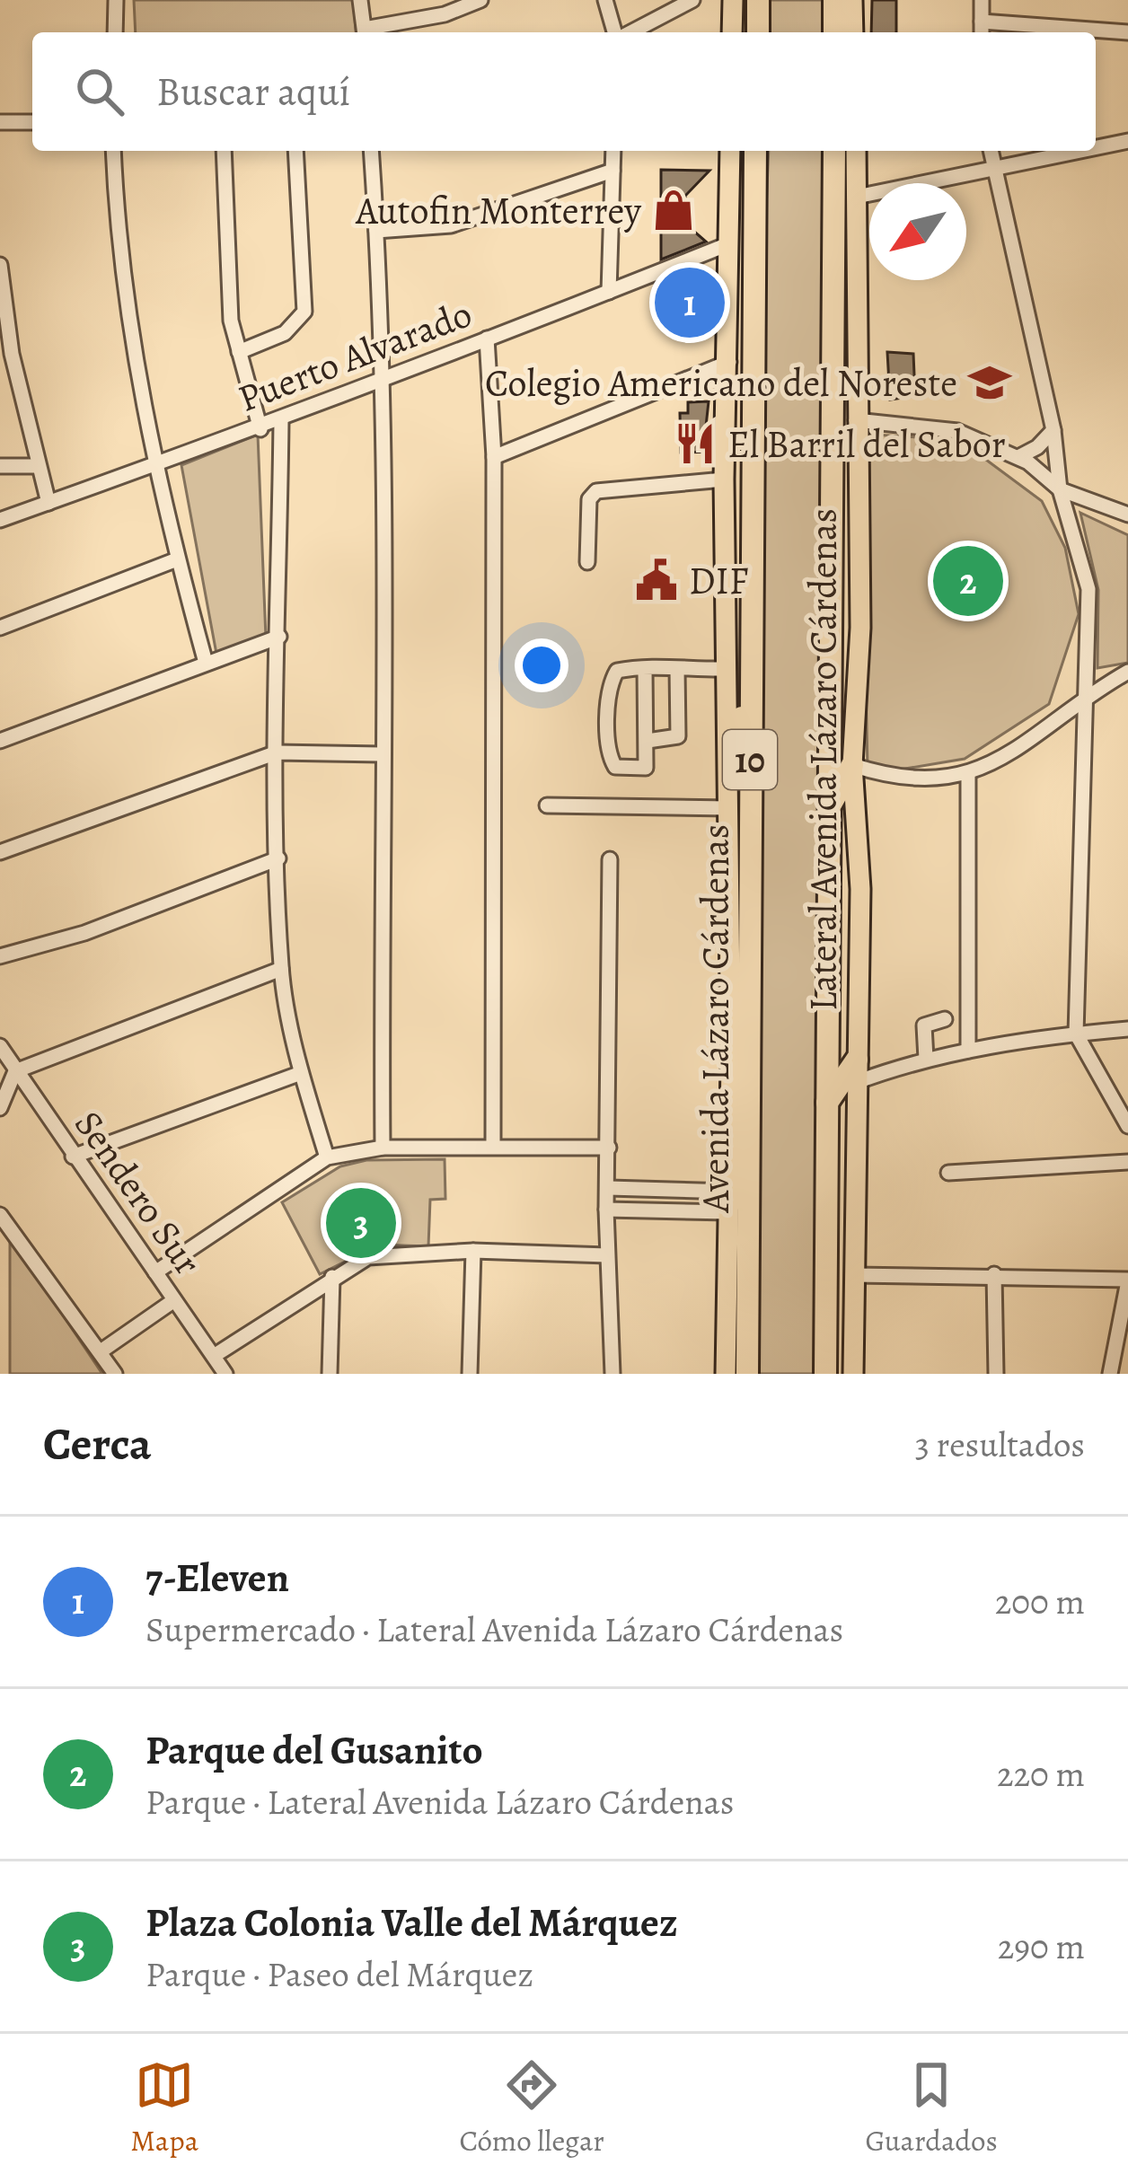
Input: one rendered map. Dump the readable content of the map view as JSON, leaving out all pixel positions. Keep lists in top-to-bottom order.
{
  "streets": {
    "highway": ["10", "Avenida Lázaro Cárdenas"],
    "main road": ["Lateral Avenida Lázaro Cárdenas"],
    "street": ["Puerto Alvarado", "Sendero Sur"]
  },
  "places": {
    "shop": ["Autofin Monterrey"],
    "school or university": ["Colegio Americano del Noreste"],
    "restaurant": ["El Barril del Sabor"],
    "public building": ["DIF"]
  },
  "north": "bottom left",
  "page": {
    "search": "Buscar aquí",
    "pins": ["1", "2", "3"],
    "heading": ["Cerca", "3 resultados"],
    "list": [
      {
        "mark": "1",
        "name": "7-Eleven",
        "note": "Supermercado · Lateral Avenida Lázaro Cárdenas",
        "value": "200 m"
      },
      {
        "mark": "2",
        "name": "Parque del Gusanito",
        "note": "Parque · Lateral Avenida Lázaro Cárdenas",
        "value": "220 m"
      },
      {
        "mark": "3",
        "name": "Plaza Colonia Valle del Márquez",
        "note": "Parque · Paseo del Márquez",
        "value": "290 m"
      }
    ],
    "nav": ["Mapa", "Cómo llegar", "Guardados"]
  }
}
